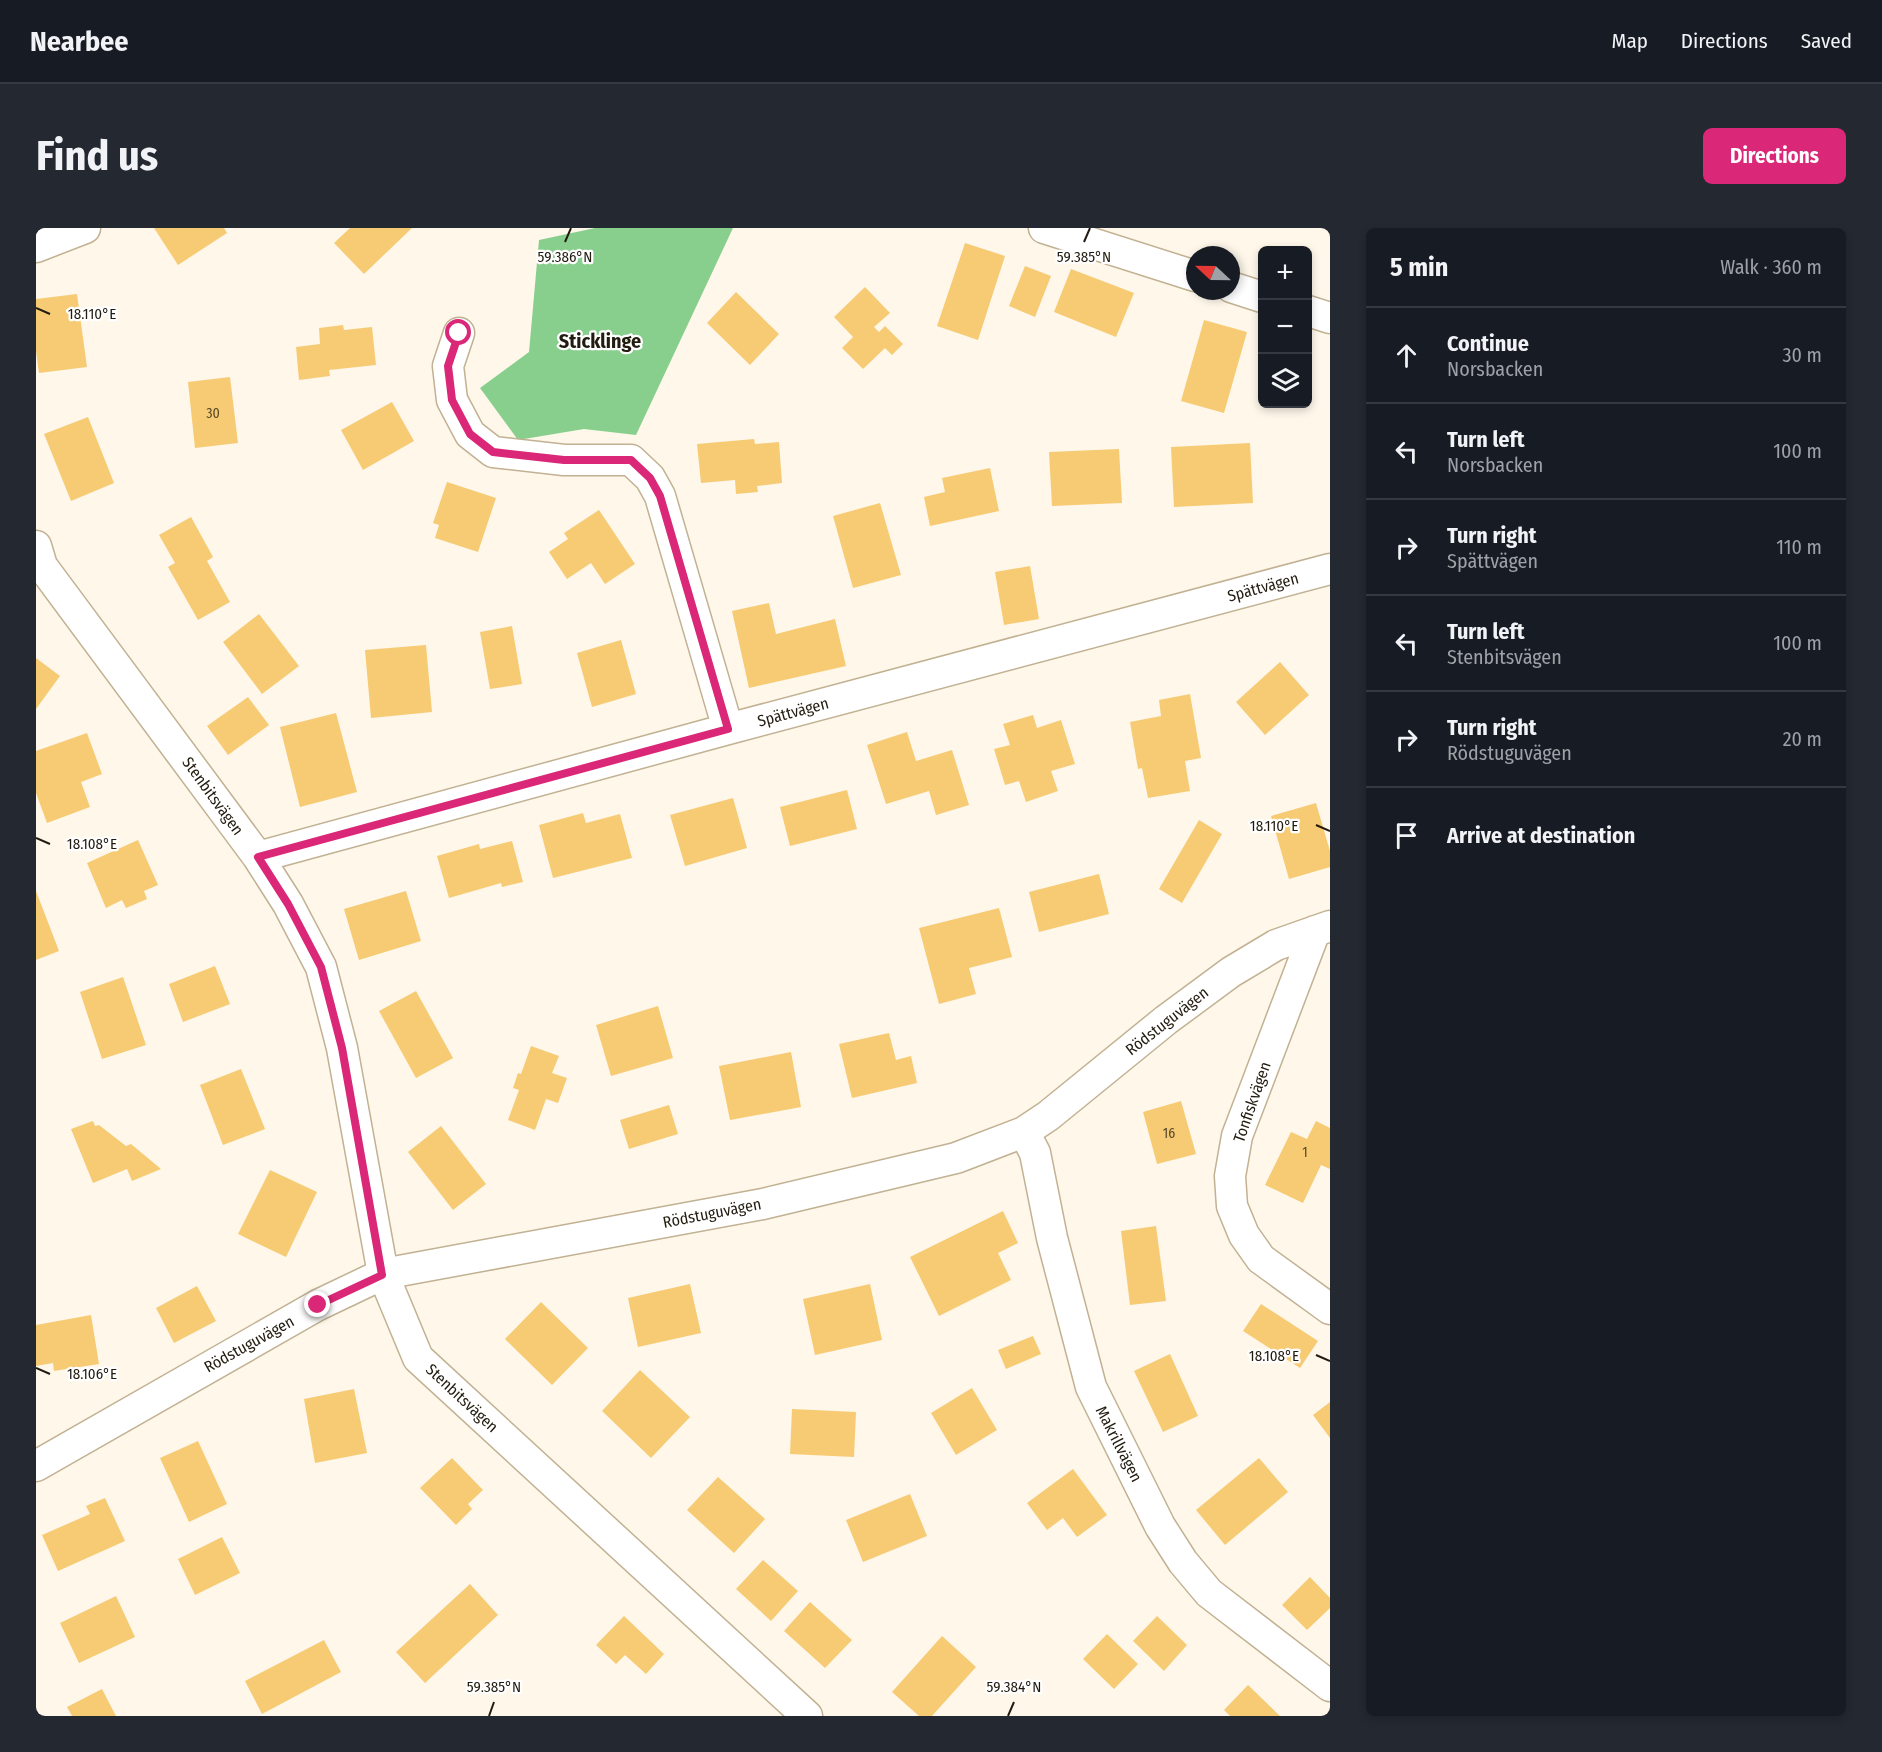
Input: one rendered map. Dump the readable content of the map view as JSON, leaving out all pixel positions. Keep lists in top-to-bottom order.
{
  "streets": {
    "street": [
      "Spättvägen",
      "Stenbitsvägen",
      "Rödstuguvägen",
      "Tonfiskvägen",
      "Makrillvägen"
    ]
  },
  "crossings": [
    ["Spättvägen", "Stenbitsvägen"],
    ["Stenbitsvägen", "Rödstuguvägen"],
    ["Rödstuguvägen", "Tonfiskvägen"],
    ["Rödstuguvägen", "Makrillvägen"]
  ],
  "districts": ["Sticklinge"],
  "house_numbers": ["30", "16", "1"],
  "north": "left",
  "page": {
    "header": "Nearbee",
    "nav": ["Map", "Directions", "Saved"],
    "buttons": "Directions",
    "title": "Find us",
    "heading": ["5 min", "Walk · 360 m"],
    "map_buttons": ["+", "−"],
    "list": [
      ["Continue", "Norsbacken", "30 m"],
      ["Turn left", "Norsbacken", "100 m"],
      ["Turn right", "Spättvägen", "110 m"],
      ["Turn left", "Stenbitsvägen", "100 m"],
      ["Turn right", "Rödstuguvägen", "20 m"],
      "Arrive at destination"
    ]
  },
  "coordinates": [
    "59.385°N",
    "59.386°N",
    "18.110°E",
    "18.108°E",
    "18.106°E",
    "59.384°N"
  ]
}
